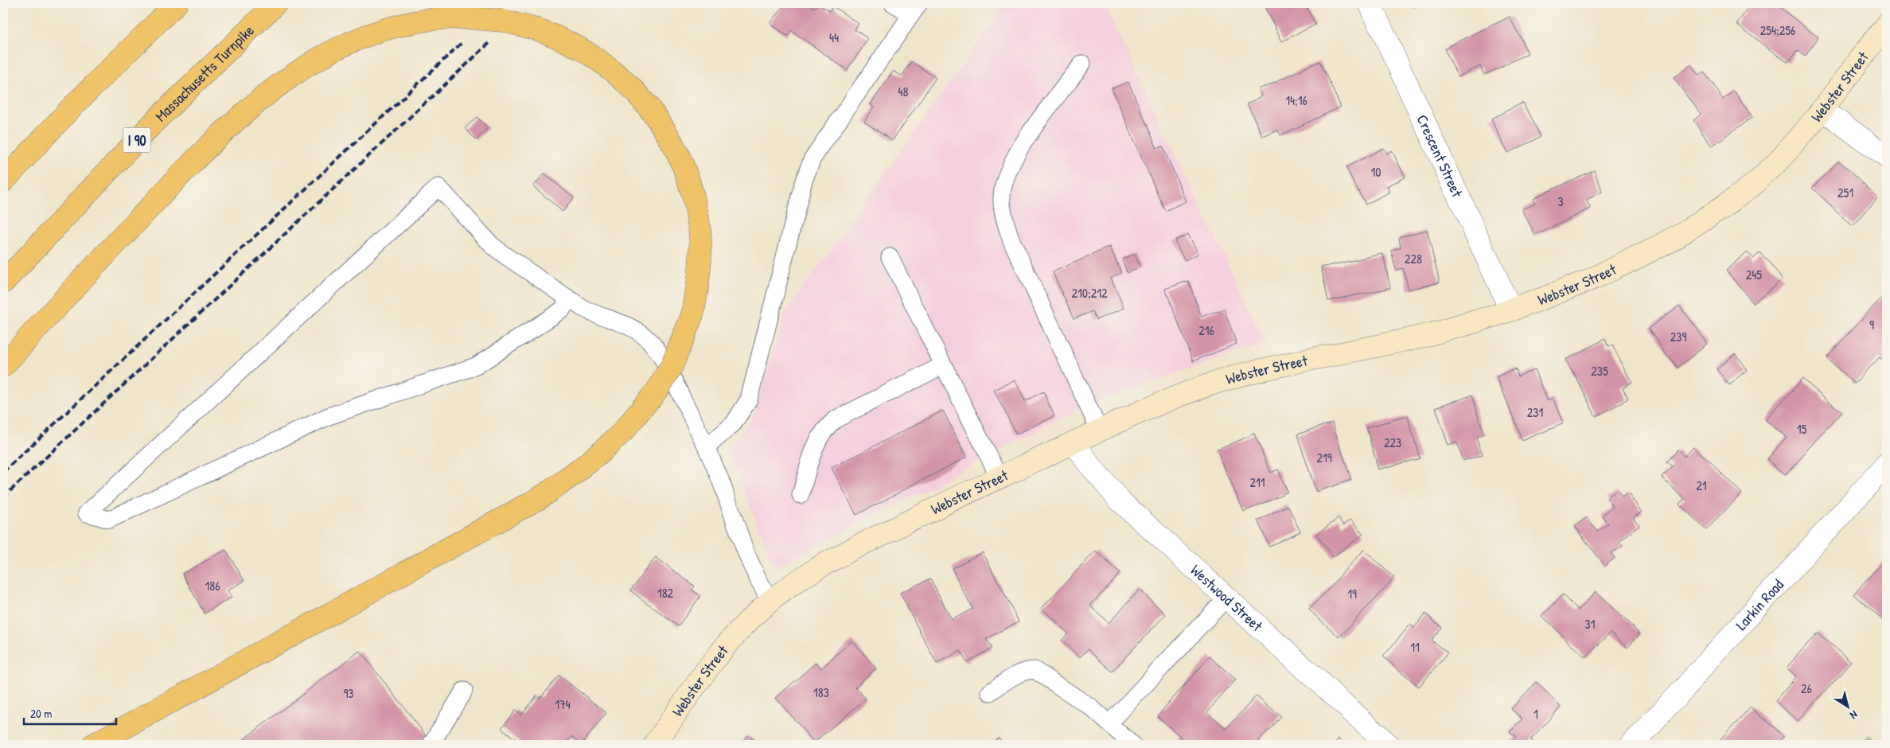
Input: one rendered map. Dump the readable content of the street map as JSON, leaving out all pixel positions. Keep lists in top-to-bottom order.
{
  "streets": {
    "highway": ["Massachusetts Turnpike", "I 90"],
    "street": [
      "Webster Street",
      "Crescent Street",
      "Westwood Street",
      "Larkin Road"
    ]
  },
  "crossings": [
    ["Webster Street", "Crescent Street"],
    ["Webster Street", "Westwood Street"]
  ],
  "house_numbers": [
    "254;256",
    "44",
    "48",
    "14;16",
    "10",
    "251",
    "3",
    "228",
    "245",
    "210;212",
    "9",
    "216",
    "239",
    "235",
    "231",
    "15",
    "223",
    "219",
    "211",
    "21",
    "186",
    "182",
    "19",
    "31",
    "11",
    "26",
    "183",
    "93",
    "174",
    "1"
  ],
  "scale_bar": "20 m",
  "north": "bottom right"
}
